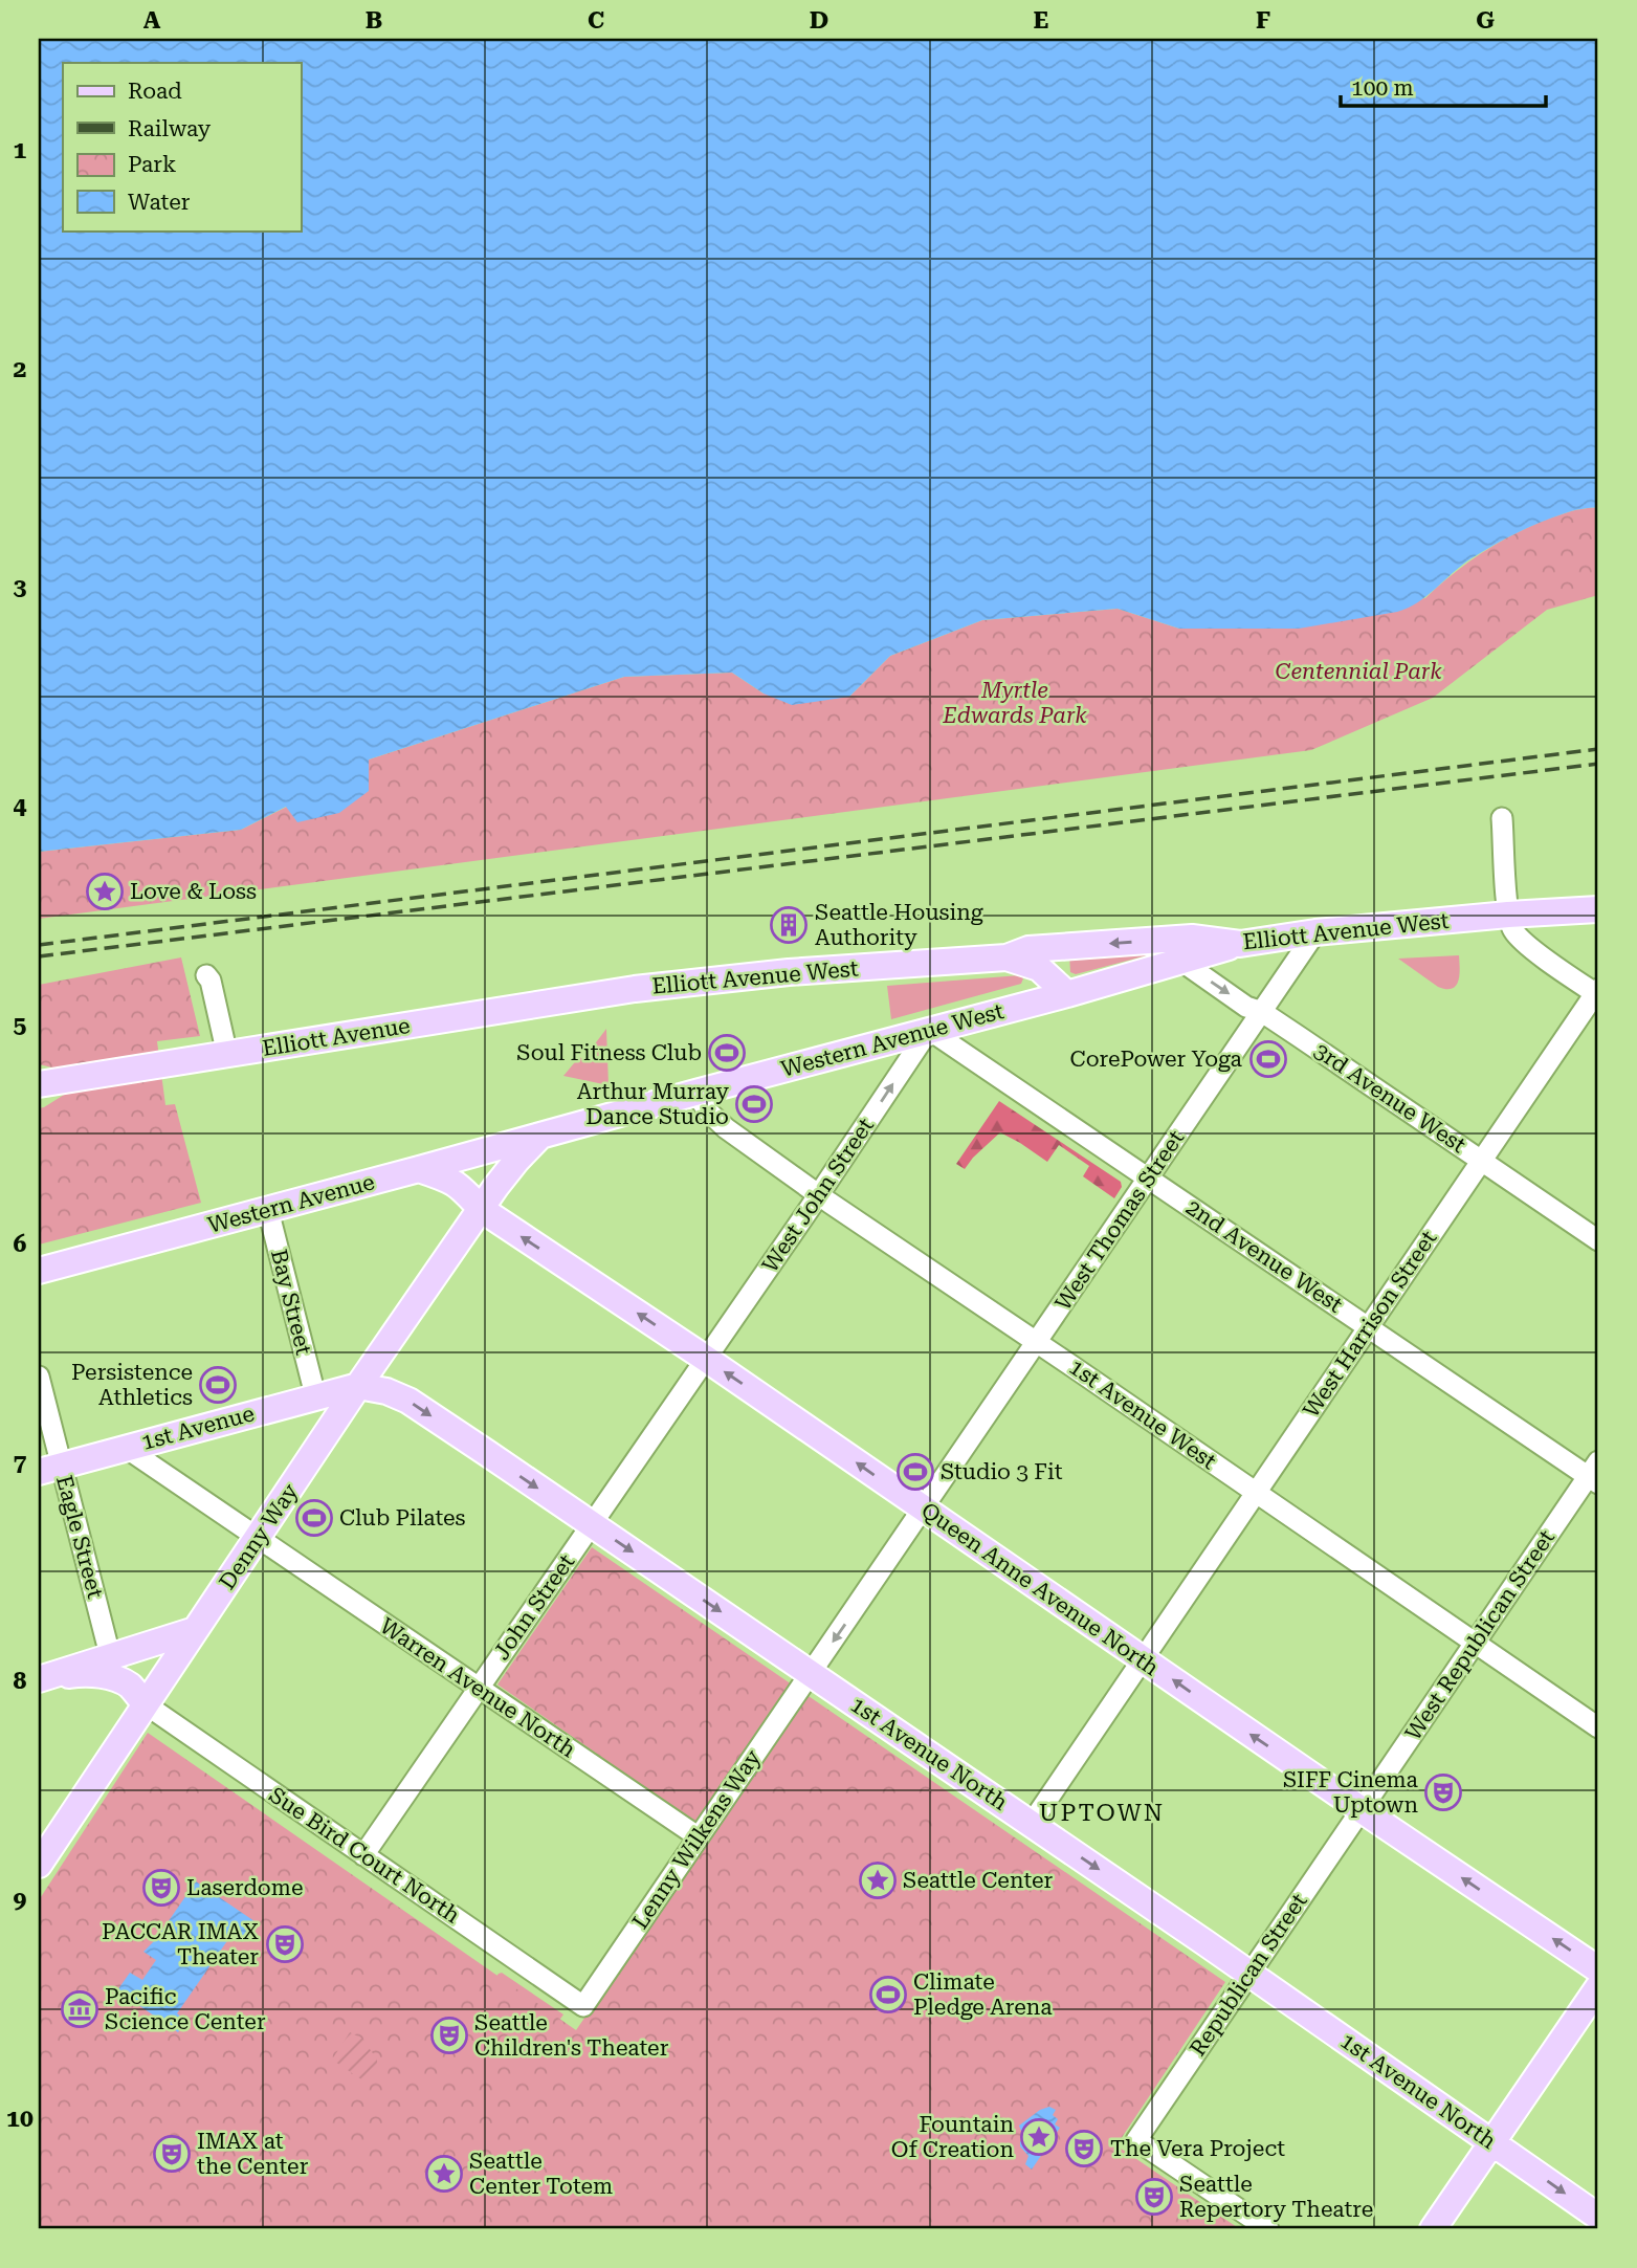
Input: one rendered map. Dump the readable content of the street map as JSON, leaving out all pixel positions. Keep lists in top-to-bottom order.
{
  "streets": {
    "main road": [
      "Elliott Avenue West",
      "Elliott Avenue",
      "Western Avenue West",
      "Western Avenue",
      "1st Avenue",
      "Denny Way",
      "Queen Anne Avenue North",
      "1st Avenue North"
    ],
    "street": [
      "3rd Avenue West",
      "West John Street",
      "West Thomas Street",
      "2nd Avenue West",
      "Bay Street",
      "West Harrison Street",
      "1st Avenue West",
      "Eagle Street",
      "John Street",
      "West Republican Street",
      "Warren Avenue North",
      "Lenny Wilkens Way",
      "Sue Bird Court North",
      "Republican Street"
    ]
  },
  "crossings": [
    ["Elliott Avenue West", "Elliott Avenue"],
    ["Elliott Avenue West", "Western Avenue West"],
    ["Elliott Avenue West", "West Thomas Street"],
    ["Western Avenue West", "3rd Avenue West"],
    ["Western Avenue West", "West John Street"],
    ["Western Avenue West", "Western Avenue"],
    ["Western Avenue West", "2nd Avenue West"],
    ["Western Avenue West", "1st Avenue West"],
    ["Western Avenue West", "Denny Way"],
    ["3rd Avenue West", "West Thomas Street"],
    ["3rd Avenue West", "West Harrison Street"],
    ["West John Street", "2nd Avenue West"],
    ["West John Street", "1st Avenue West"],
    ["West John Street", "Queen Anne Avenue North"],
    ["West John Street", "John Street"],
    ["Western Avenue", "Bay Street"],
    ["Western Avenue", "Denny Way"],
    ["Western Avenue", "Queen Anne Avenue North"],
    ["West Thomas Street", "2nd Avenue West"],
    ["West Thomas Street", "1st Avenue West"],
    ["West Thomas Street", "Queen Anne Avenue North"],
    ["West Thomas Street", "Lenny Wilkens Way"],
    ["2nd Avenue West", "West Harrison Street"],
    ["2nd Avenue West", "West Republican Street"],
    ["Bay Street", "1st Avenue"],
    ["West Harrison Street", "1st Avenue West"],
    ["West Harrison Street", "Queen Anne Avenue North"],
    ["West Harrison Street", "1st Avenue North"],
    ["1st Avenue West", "West Republican Street"],
    ["1st Avenue", "Eagle Street"],
    ["1st Avenue", "Denny Way"],
    ["1st Avenue", "Warren Avenue North"],
    ["1st Avenue", "1st Avenue North"],
    ["Denny Way", "Queen Anne Avenue North"],
    ["Denny Way", "Warren Avenue North"],
    ["Denny Way", "1st Avenue North"],
    ["Denny Way", "Sue Bird Court North"],
    ["Queen Anne Avenue North", "John Street"],
    ["Queen Anne Avenue North", "West Republican Street"],
    ["Queen Anne Avenue North", "Republican Street"],
    ["John Street", "Warren Avenue North"],
    ["John Street", "1st Avenue North"],
    ["John Street", "Sue Bird Court North"],
    ["West Republican Street", "Republican Street"],
    ["Warren Avenue North", "Lenny Wilkens Way"],
    ["1st Avenue North", "Lenny Wilkens Way"],
    ["1st Avenue North", "Republican Street"],
    ["Lenny Wilkens Way", "Sue Bird Court North"]
  ],
  "one_way": ["West John Street", "Queen Anne Avenue North", "1st Avenue North"],
  "districts": ["UPTOWN"],
  "parks": ["Centennial Park", "Myrtle Edwards Park"],
  "places": {
    "place": [
      "Love & Loss",
      "Seattle Center",
      "Fountain Of Creation",
      "Seattle Center Totem"
    ],
    "building": ["Seattle Housing Authority"],
    "sports": [
      "Soul Fitness Club",
      "CorePower Yoga",
      "Arthur Murray Dance Studio",
      "Persistence Athletics",
      "Studio 3 Fit",
      "Club Pilates",
      "Climate Pledge Arena"
    ],
    "theatre": [
      "SIFF Cinema Uptown",
      "Laserdome",
      "PACCAR IMAX Theater",
      "Seattle Children's Theater",
      "The Vera Project",
      "IMAX at the Center",
      "Seattle Repertory Theatre"
    ],
    "museum": ["Pacific Science Center"]
  },
  "legend": [
    "Road",
    "Railway",
    "Park",
    "Water"
  ],
  "scale_bar": "100 m",
  "grid": {
    "columns": [
      "A",
      "B",
      "C",
      "D",
      "E",
      "F",
      "G"
    ],
    "rows": [
      "1",
      "2",
      "3",
      "4",
      "5",
      "6",
      "7",
      "8",
      "9",
      "10"
    ]
  }
}
